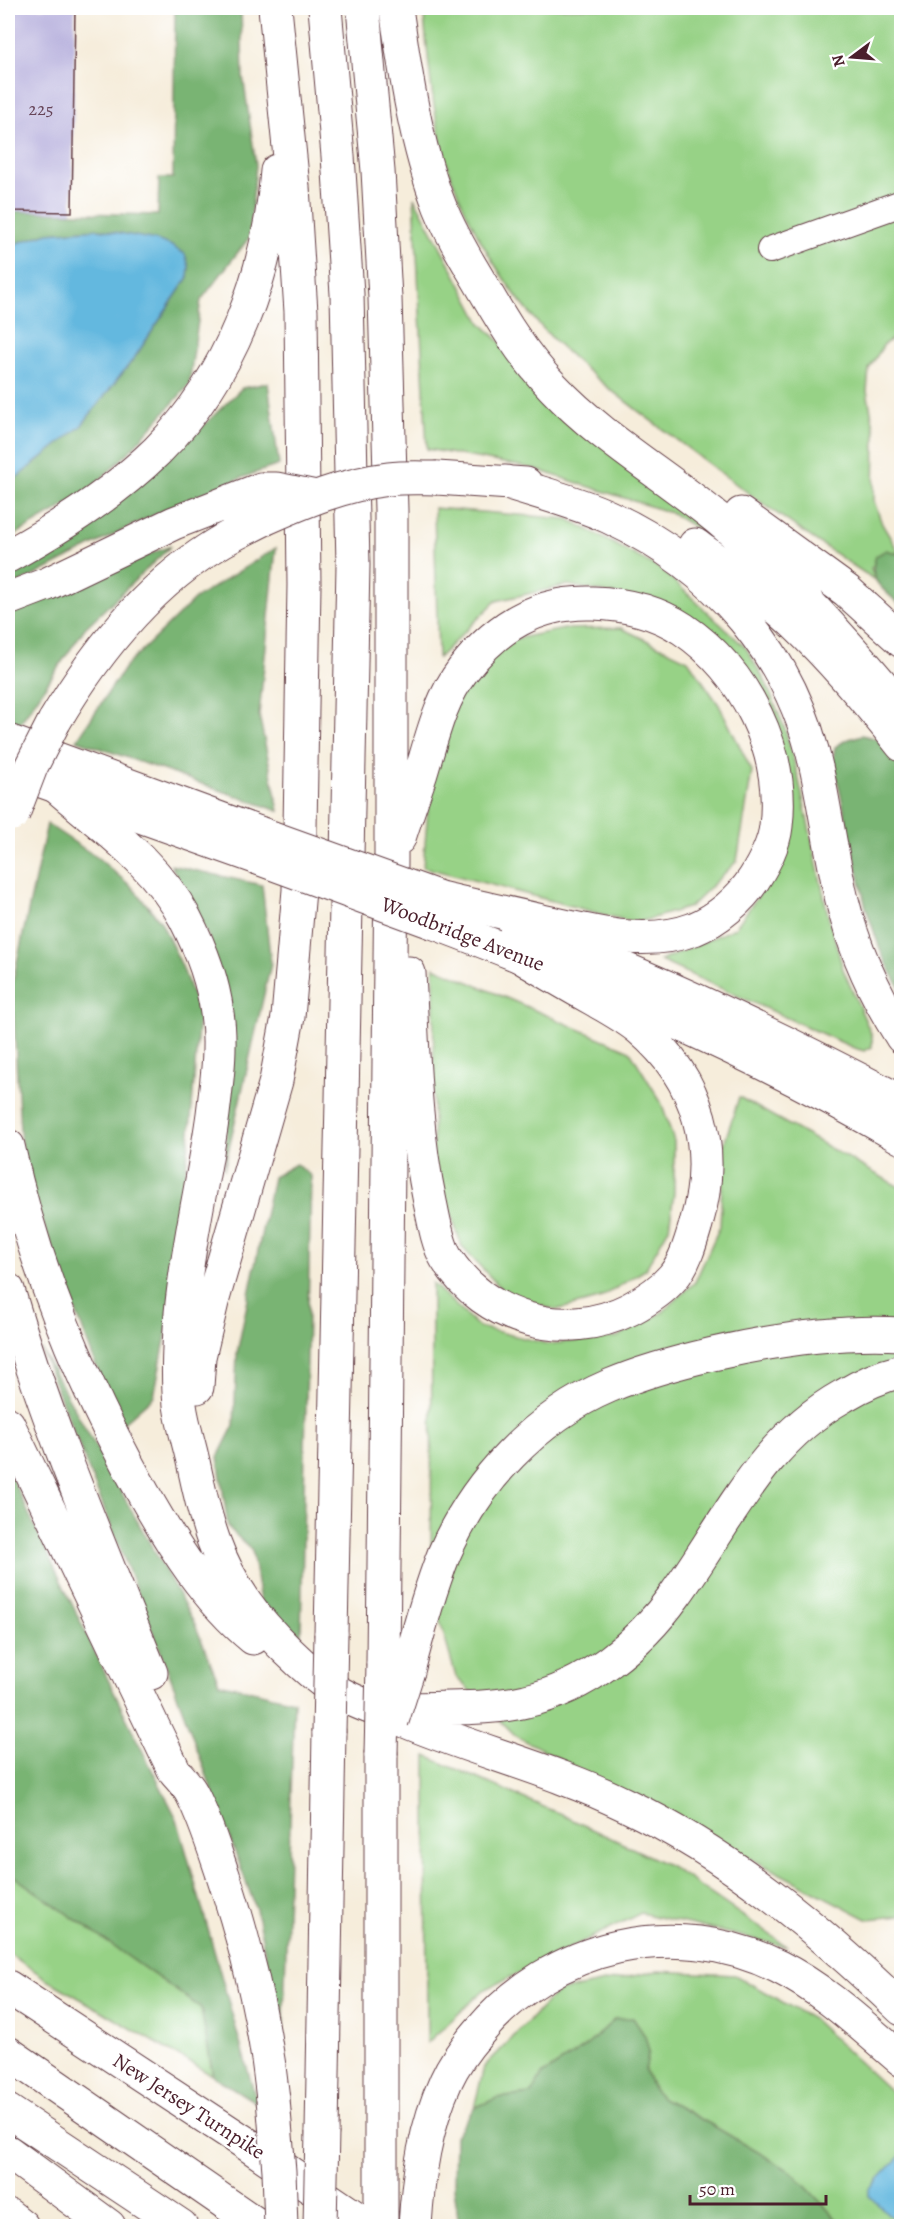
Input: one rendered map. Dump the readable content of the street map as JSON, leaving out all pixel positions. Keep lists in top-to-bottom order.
{
  "streets": {
    "main road": ["Woodbridge Avenue", "New Jersey Turnpike"]
  },
  "house_numbers": ["225"],
  "scale_bar": "50 m",
  "north": "left"
}
